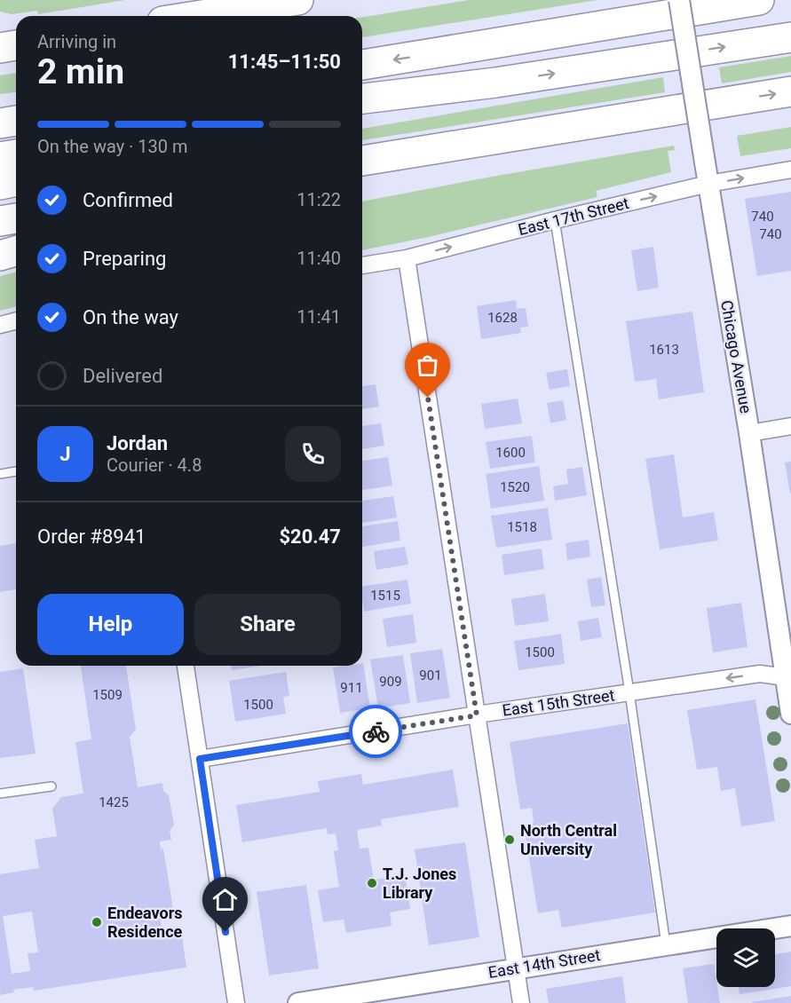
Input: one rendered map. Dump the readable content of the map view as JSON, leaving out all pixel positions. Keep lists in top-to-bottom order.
{
  "streets": {
    "street": [
      "East 17th Street",
      "Chicago Avenue",
      "East 15th Street",
      "East 14th Street"
    ]
  },
  "crossings": [
    ["East 17th Street", "Chicago Avenue"],
    ["Chicago Avenue", "East 15th Street"]
  ],
  "one_way": ["East 17th Street"],
  "places": ["North Central University", "T.J. Jones Library", "Endeavors Residence"],
  "house_numbers": [
    "740",
    "740",
    "1628",
    "1613",
    "1600",
    "1520",
    "1518",
    "1515",
    "1500",
    "901",
    "909",
    "911",
    "1509",
    "1500",
    "1425"
  ],
  "page": {
    "heading": ["2 min", "Arriving in", "11:45–11:50"],
    "panel": [
      "Jordan",
      "Courier · 4.8",
      "Order #8941",
      "$20.47"
    ],
    "bar": "On the way · 130 m",
    "list": [
      ["Confirmed", "11:22"],
      ["Preparing", "11:40"],
      ["On the way", "11:41"],
      "Delivered"
    ],
    "round": "J",
    "buttons": ["Help", "Share"]
  }
}
